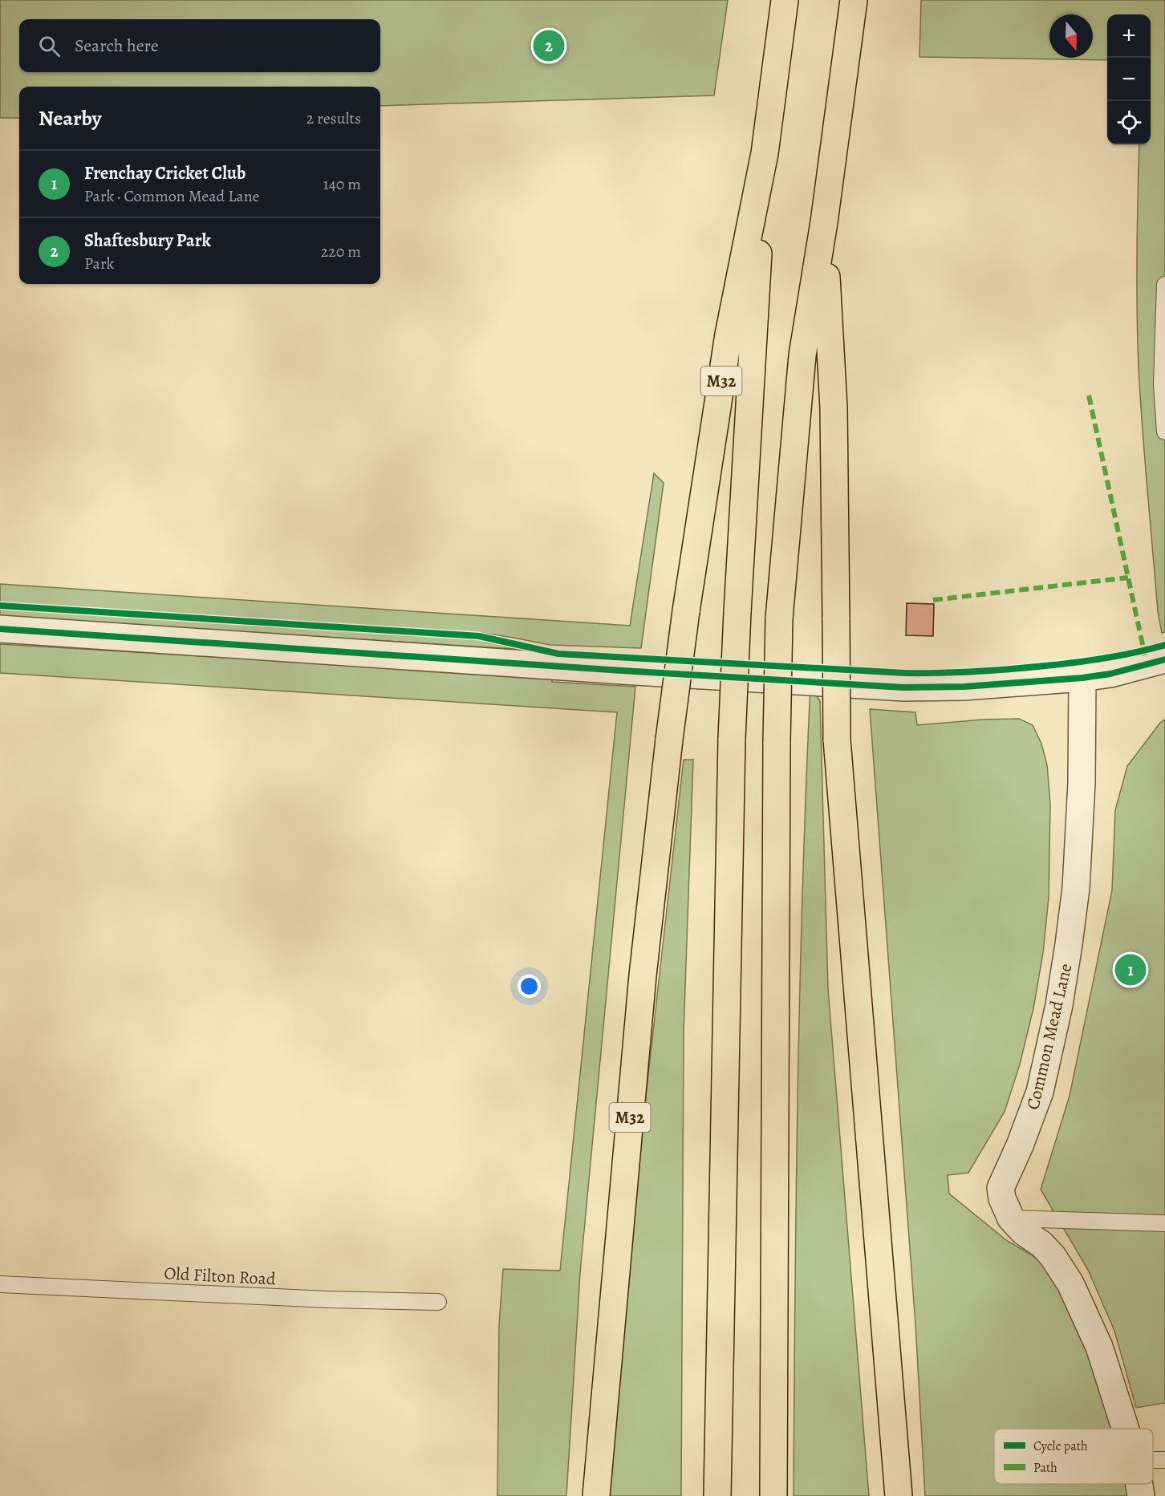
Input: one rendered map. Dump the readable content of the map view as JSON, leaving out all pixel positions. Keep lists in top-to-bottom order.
{
  "streets": {
    "highway": ["M32"],
    "street": ["Common Mead Lane"],
    "lane": ["Old Filton Road"]
  },
  "legend": ["Cycle path", "Path"],
  "north": "bottom",
  "page": {
    "map_buttons": ["+", "−"],
    "search": "Search here",
    "pins": ["2", "1"],
    "heading": ["Nearby", "2 results"],
    "list": [
      {
        "mark": "1",
        "name": "Frenchay Cricket Club",
        "note": "Park · Common Mead Lane",
        "value": "140 m"
      },
      {
        "mark": "2",
        "name": "Shaftesbury Park",
        "note": "Park",
        "value": "220 m"
      }
    ]
  }
}
